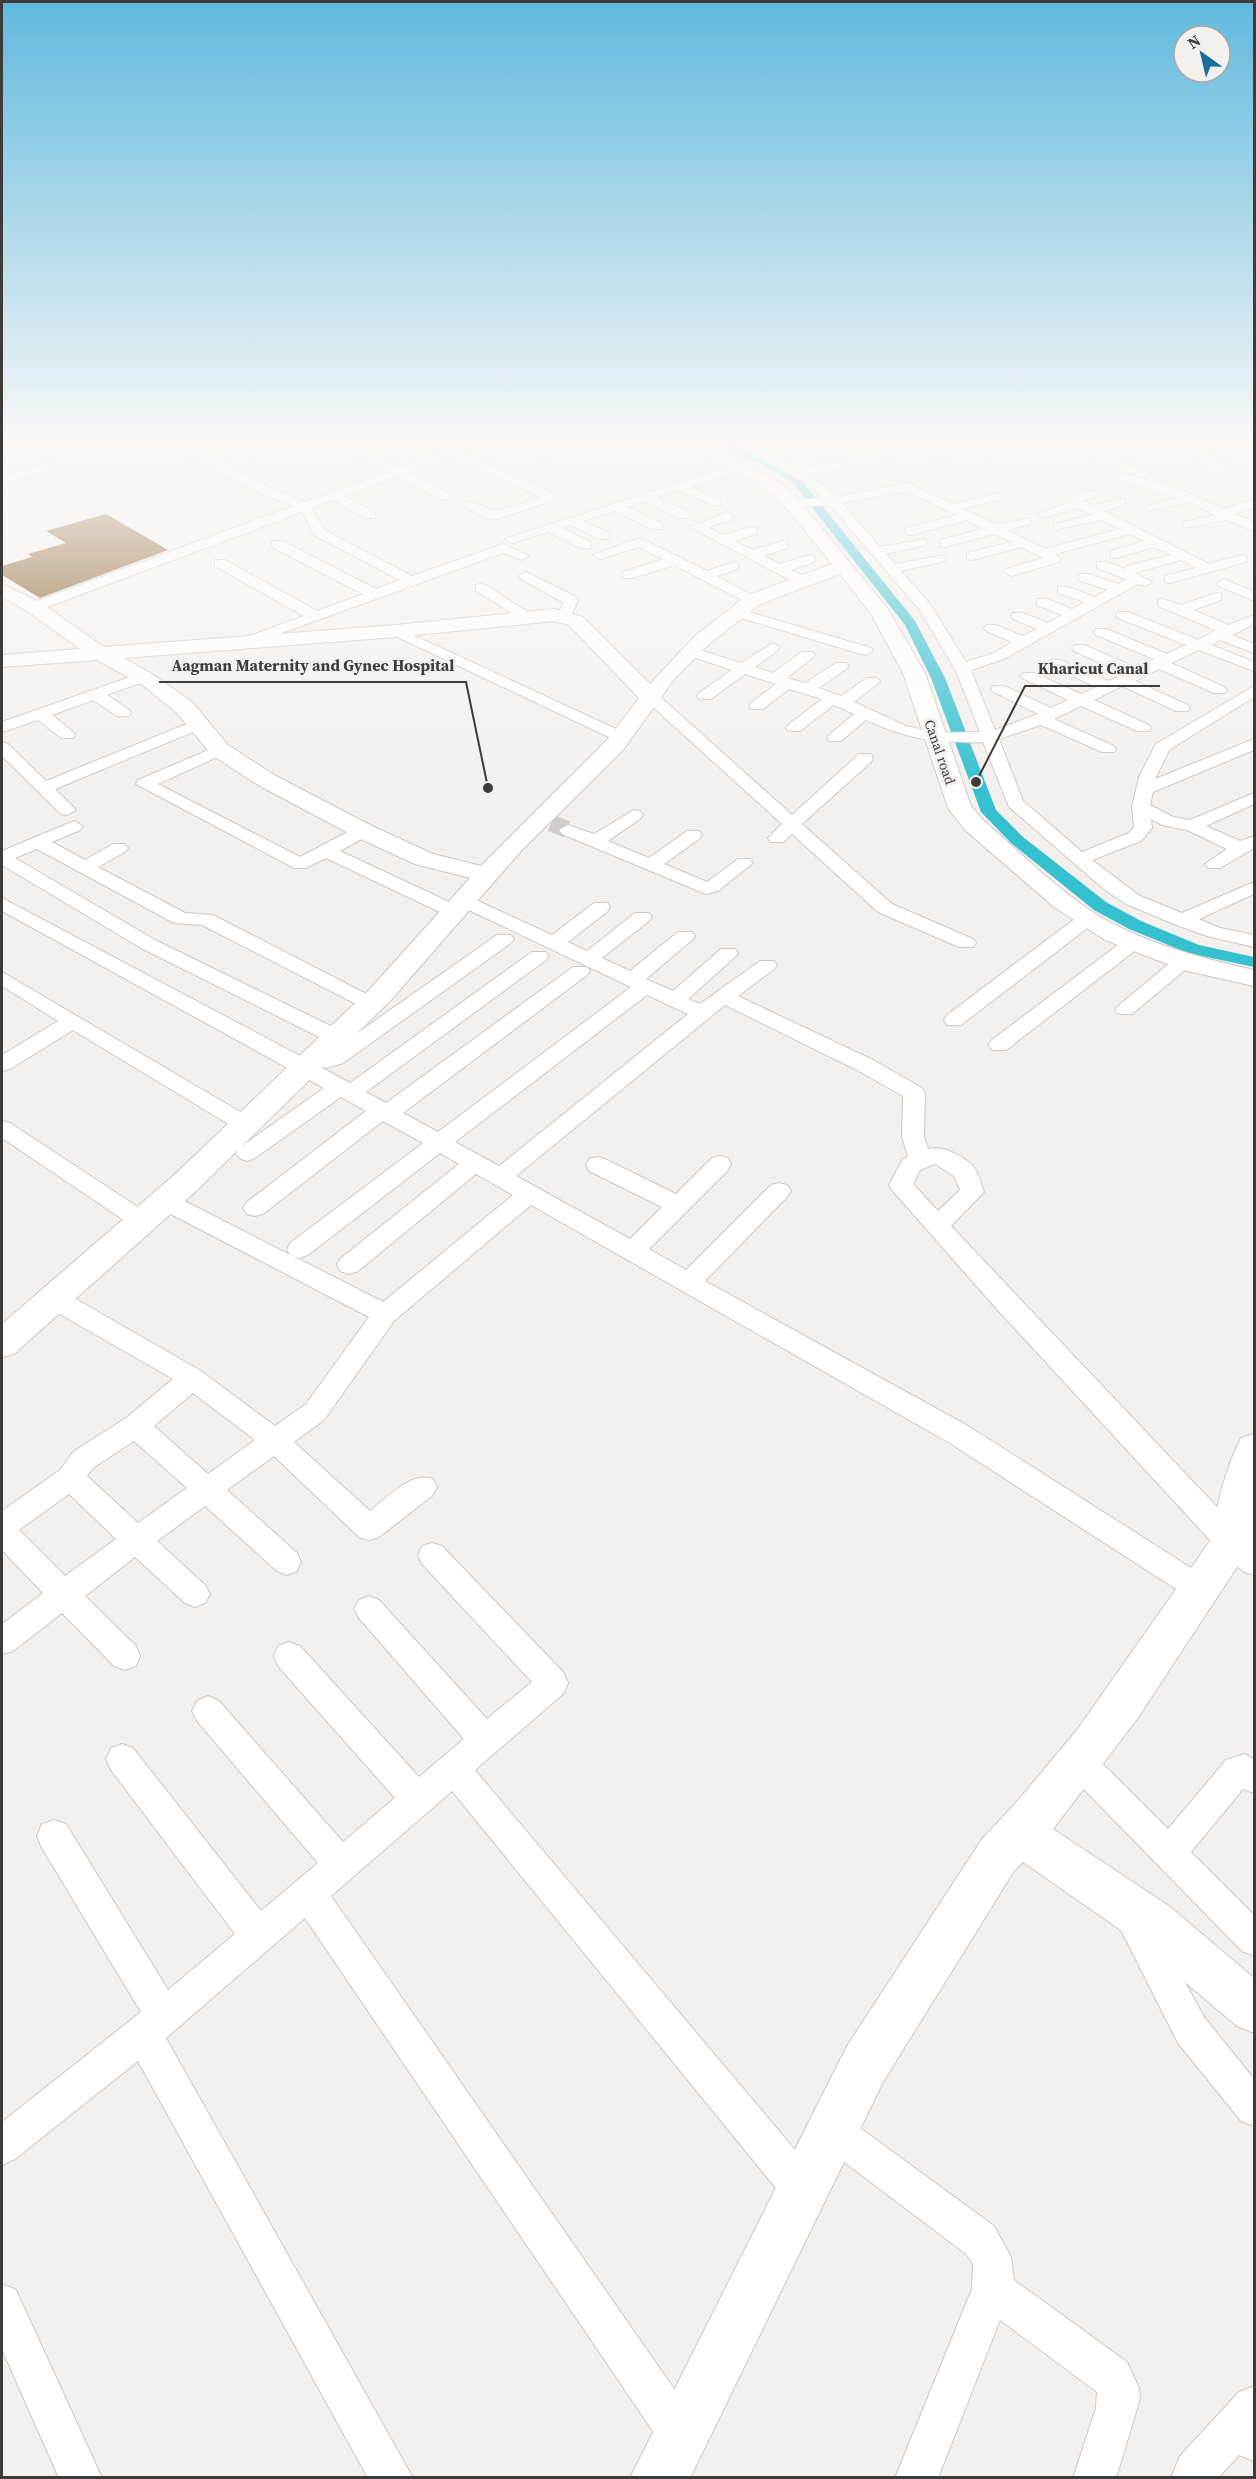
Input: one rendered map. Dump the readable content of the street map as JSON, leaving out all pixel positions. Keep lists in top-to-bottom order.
{
  "streets": {
    "street": ["Canal road"]
  },
  "places": ["Kharicut Canal", "Aagman Maternity and Gynec Hospital"],
  "north": "top left"
}
